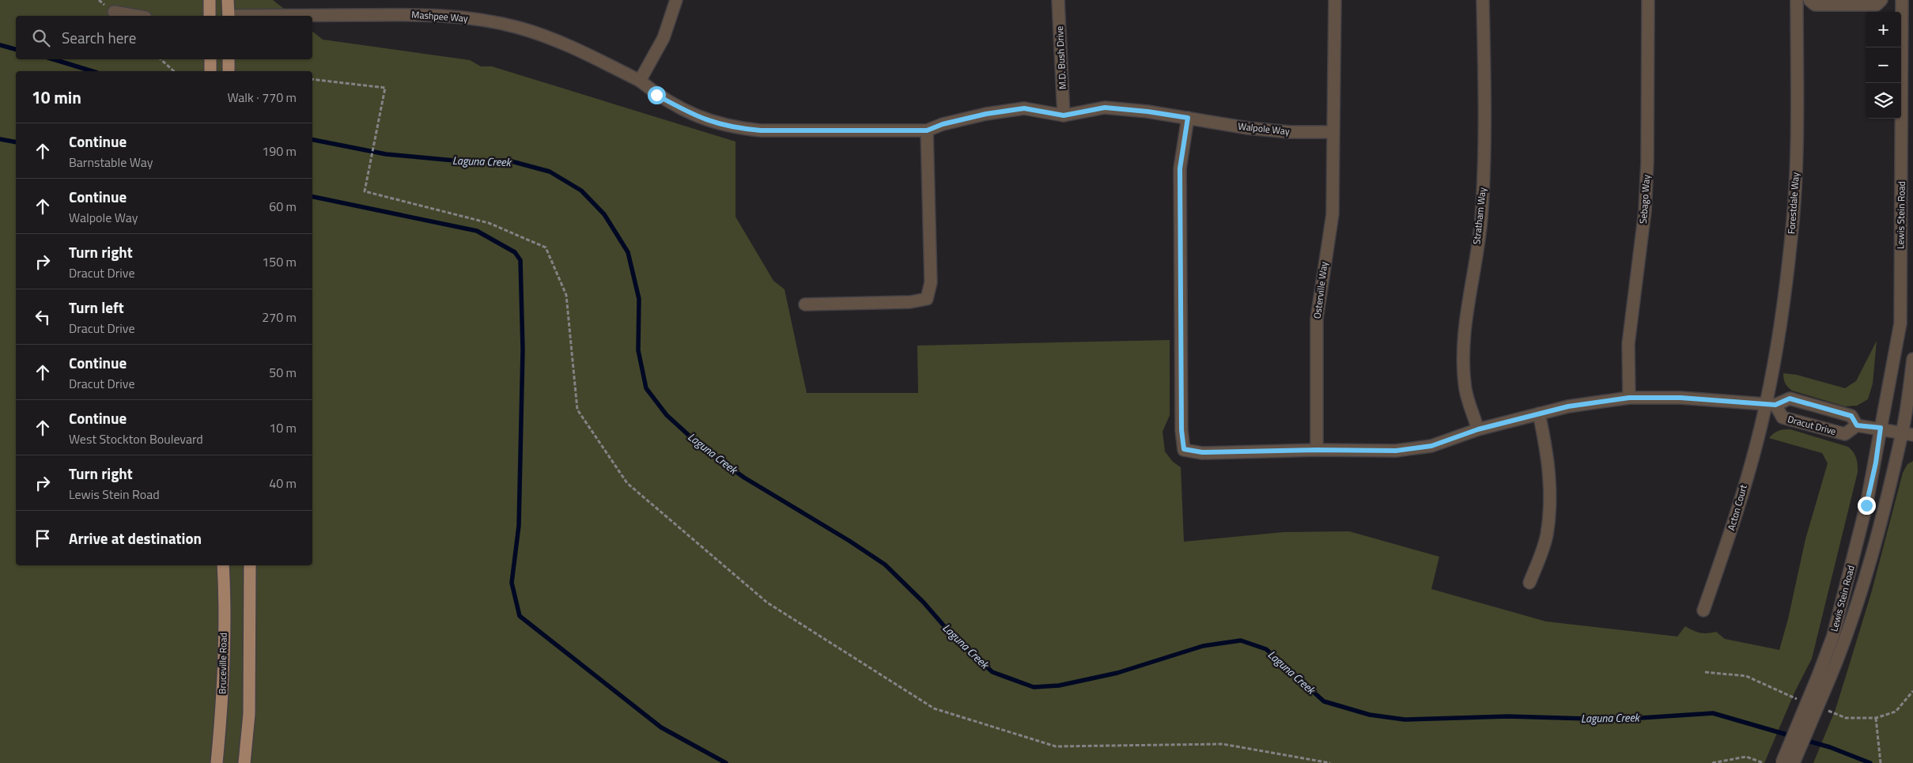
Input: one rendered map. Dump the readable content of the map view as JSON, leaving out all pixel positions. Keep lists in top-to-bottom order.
{
  "streets": {
    "main road": ["Bruceville Road"],
    "street": [
      "Mashpee Way",
      "M.D. Bush Drive",
      "Walpole Way",
      "Sebago Way",
      "Forestdale Way",
      "Lewis Stein Road",
      "Stratham Way",
      "Osterville Way",
      "Dracut Drive",
      "Acton Court"
    ]
  },
  "crossings": [
    ["M.D. Bush Drive", "Walpole Way"],
    ["Walpole Way", "Osterville Way"],
    ["Walpole Way", "Dracut Drive"],
    ["Sebago Way", "Dracut Drive"],
    ["Forestdale Way", "Dracut Drive"],
    ["Forestdale Way", "Acton Court"],
    ["Stratham Way", "Dracut Drive"],
    ["Osterville Way", "Dracut Drive"],
    ["Dracut Drive", "Acton Court"]
  ],
  "water": ["Laguna Creek"],
  "page": {
    "map_buttons": ["+", "−"],
    "search": "Search here",
    "heading": ["10 min", "Walk · 770 m"],
    "list": [
      ["Continue", "Barnstable Way", "190 m"],
      ["Continue", "Walpole Way", "60 m"],
      ["Turn right", "Dracut Drive", "150 m"],
      ["Turn left", "Dracut Drive", "270 m"],
      ["Continue", "Dracut Drive", "50 m"],
      ["Continue", "West Stockton Boulevard", "10 m"],
      ["Turn right", "Lewis Stein Road", "40 m"],
      "Arrive at destination"
    ]
  }
}
